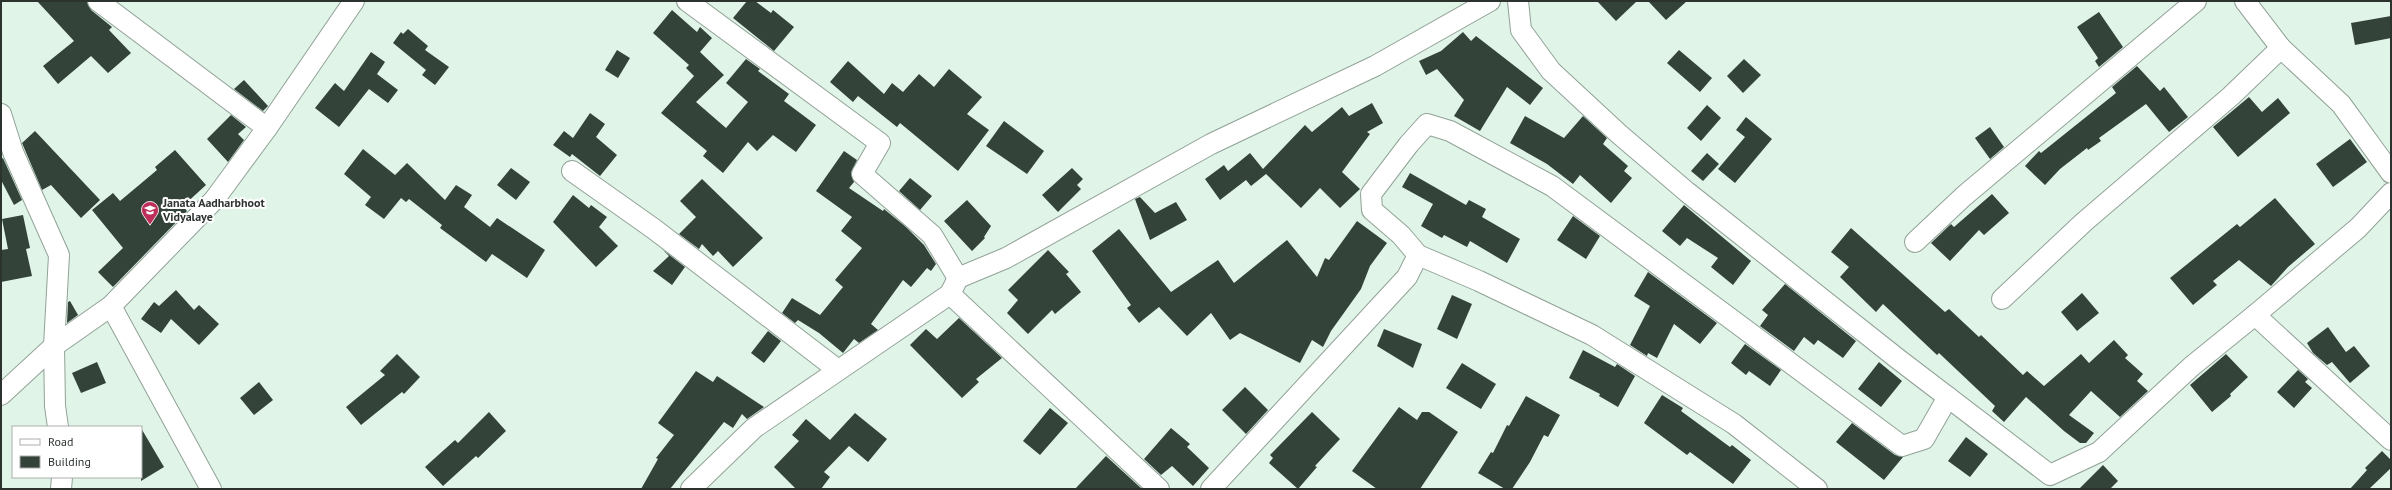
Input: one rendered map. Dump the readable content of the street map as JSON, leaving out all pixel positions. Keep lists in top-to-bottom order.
{
  "places": {
    "school or university": ["Janata Aadharbhoot Vidyalaye"]
  },
  "legend": ["Road", "Building"]
}
